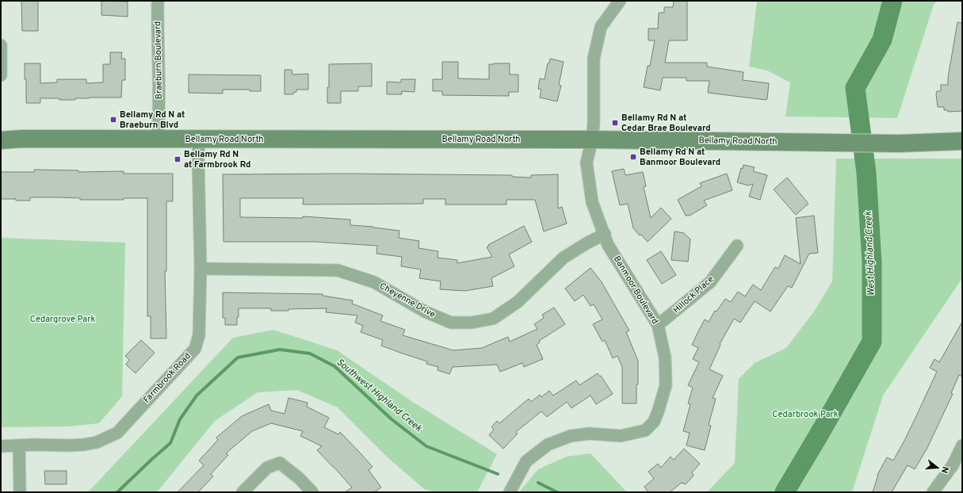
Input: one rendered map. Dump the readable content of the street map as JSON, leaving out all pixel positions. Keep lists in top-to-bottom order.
{
  "streets": {
    "street": [
      "Braeburn Boulevard",
      "Bellamy Road North",
      "Banmoor Boulevard",
      "Hillock Place",
      "Cheyenne Drive",
      "Farmbrook Road"
    ]
  },
  "crossings": [
    ["Braeburn Boulevard", "Bellamy Road North"],
    ["Bellamy Road North", "Banmoor Boulevard"],
    ["Bellamy Road North", "Farmbrook Road"],
    ["Banmoor Boulevard", "Hillock Place"],
    ["Banmoor Boulevard", "Cheyenne Drive"],
    ["Cheyenne Drive", "Farmbrook Road"]
  ],
  "water": ["West Highland Creek", "Southwest Highland Creek"],
  "parks": ["Cedargrove Park", "Cedarbrook Park"],
  "places": {
    "transit": [
      "Bellamy Rd N at Braeburn Blvd",
      "Bellamy Rd N at Cedar Brae Boulevard",
      "Bellamy Rd N at Banmoor Boulevard",
      "Bellamy Rd N at Farmbrook Rd"
    ]
  },
  "north": "right"
}
